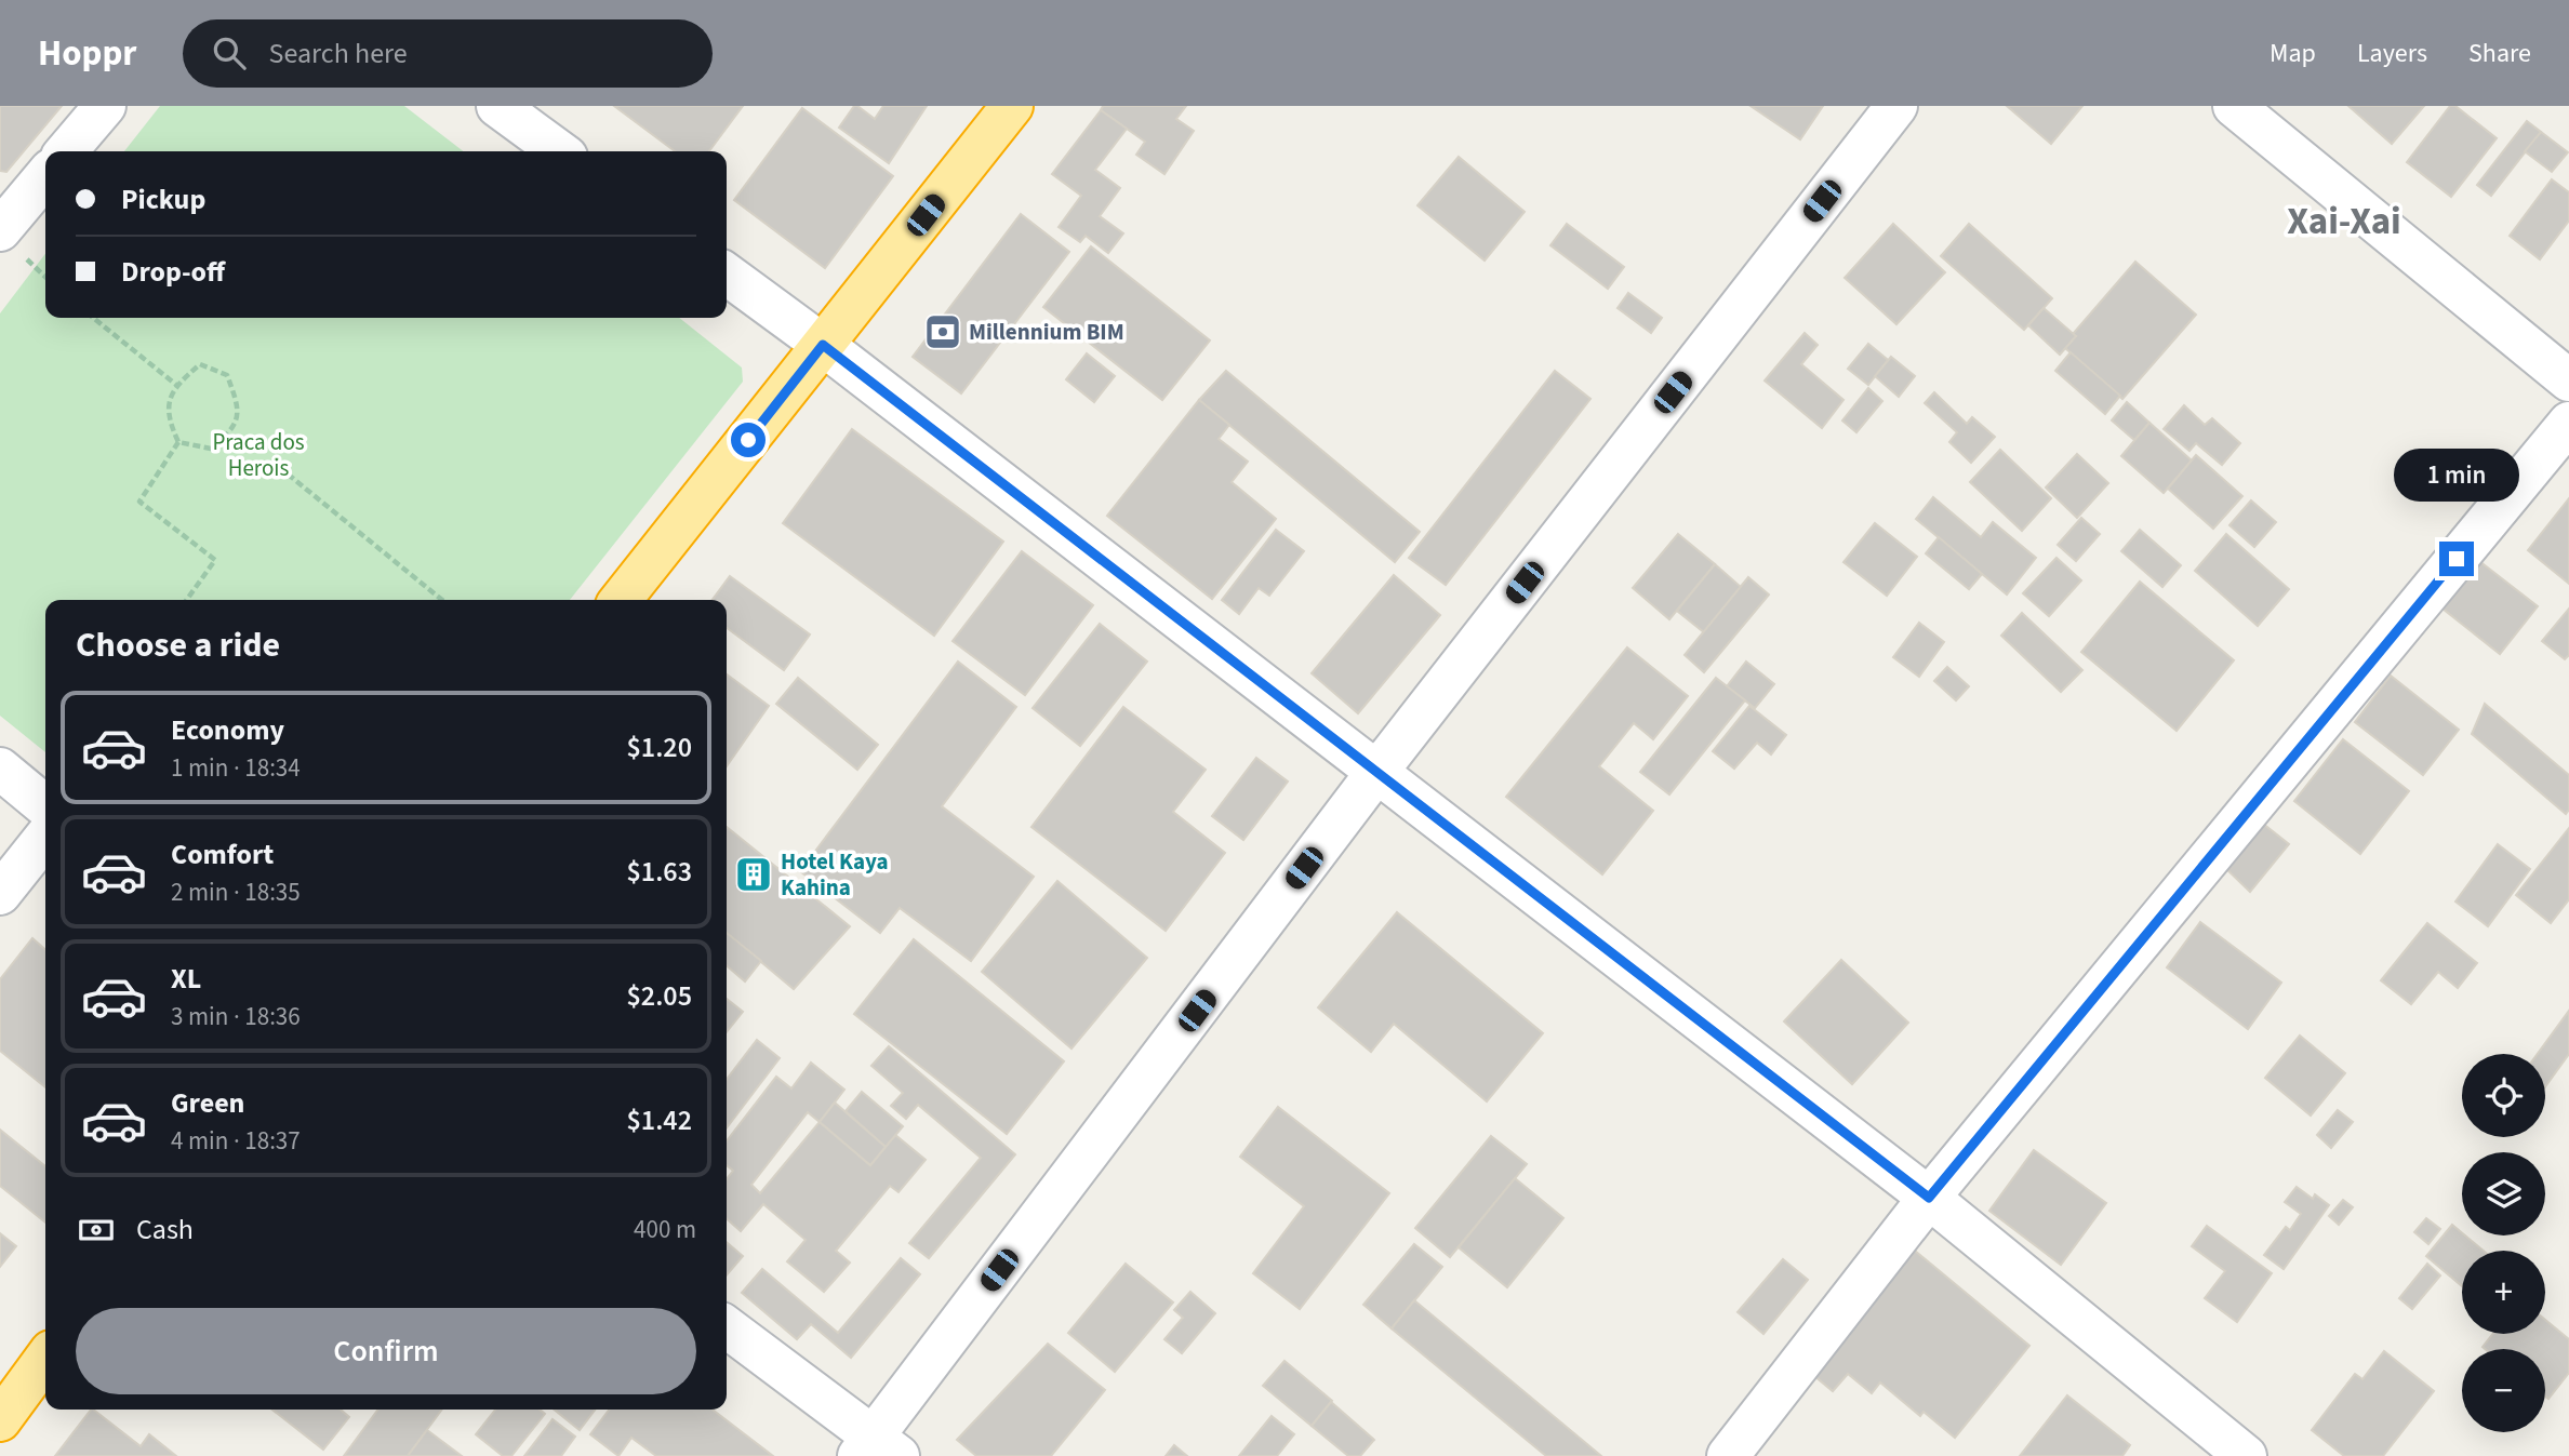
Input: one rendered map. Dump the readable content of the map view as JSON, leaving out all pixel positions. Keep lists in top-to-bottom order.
{
  "districts": ["Xai-Xai"],
  "parks": ["Praca dos Herois"],
  "places": {
    "bank": ["Millennium BIM"],
    "building": ["Hotel Kaya Kahina"]
  },
  "page": {
    "header": "Hoppr",
    "search": "Search here",
    "nav": ["Map", "Layers", "Share"],
    "banner": ["Pickup", "Drop-off"],
    "bubble": "1 min",
    "heading": "Choose a ride",
    "list": [
      {
        "name": "Economy",
        "note": "1 min · 18:34",
        "value": "$1.20"
      },
      {
        "name": "Comfort",
        "note": "2 min · 18:35",
        "value": "$1.63"
      },
      {
        "name": "XL",
        "note": "3 min · 18:36",
        "value": "$2.05"
      },
      {
        "name": "Green",
        "note": "4 min · 18:37",
        "value": "$1.42"
      }
    ],
    "map_buttons": ["+", "−"],
    "pay": ["Cash", "400 m"],
    "buttons": "Confirm"
  }
}
